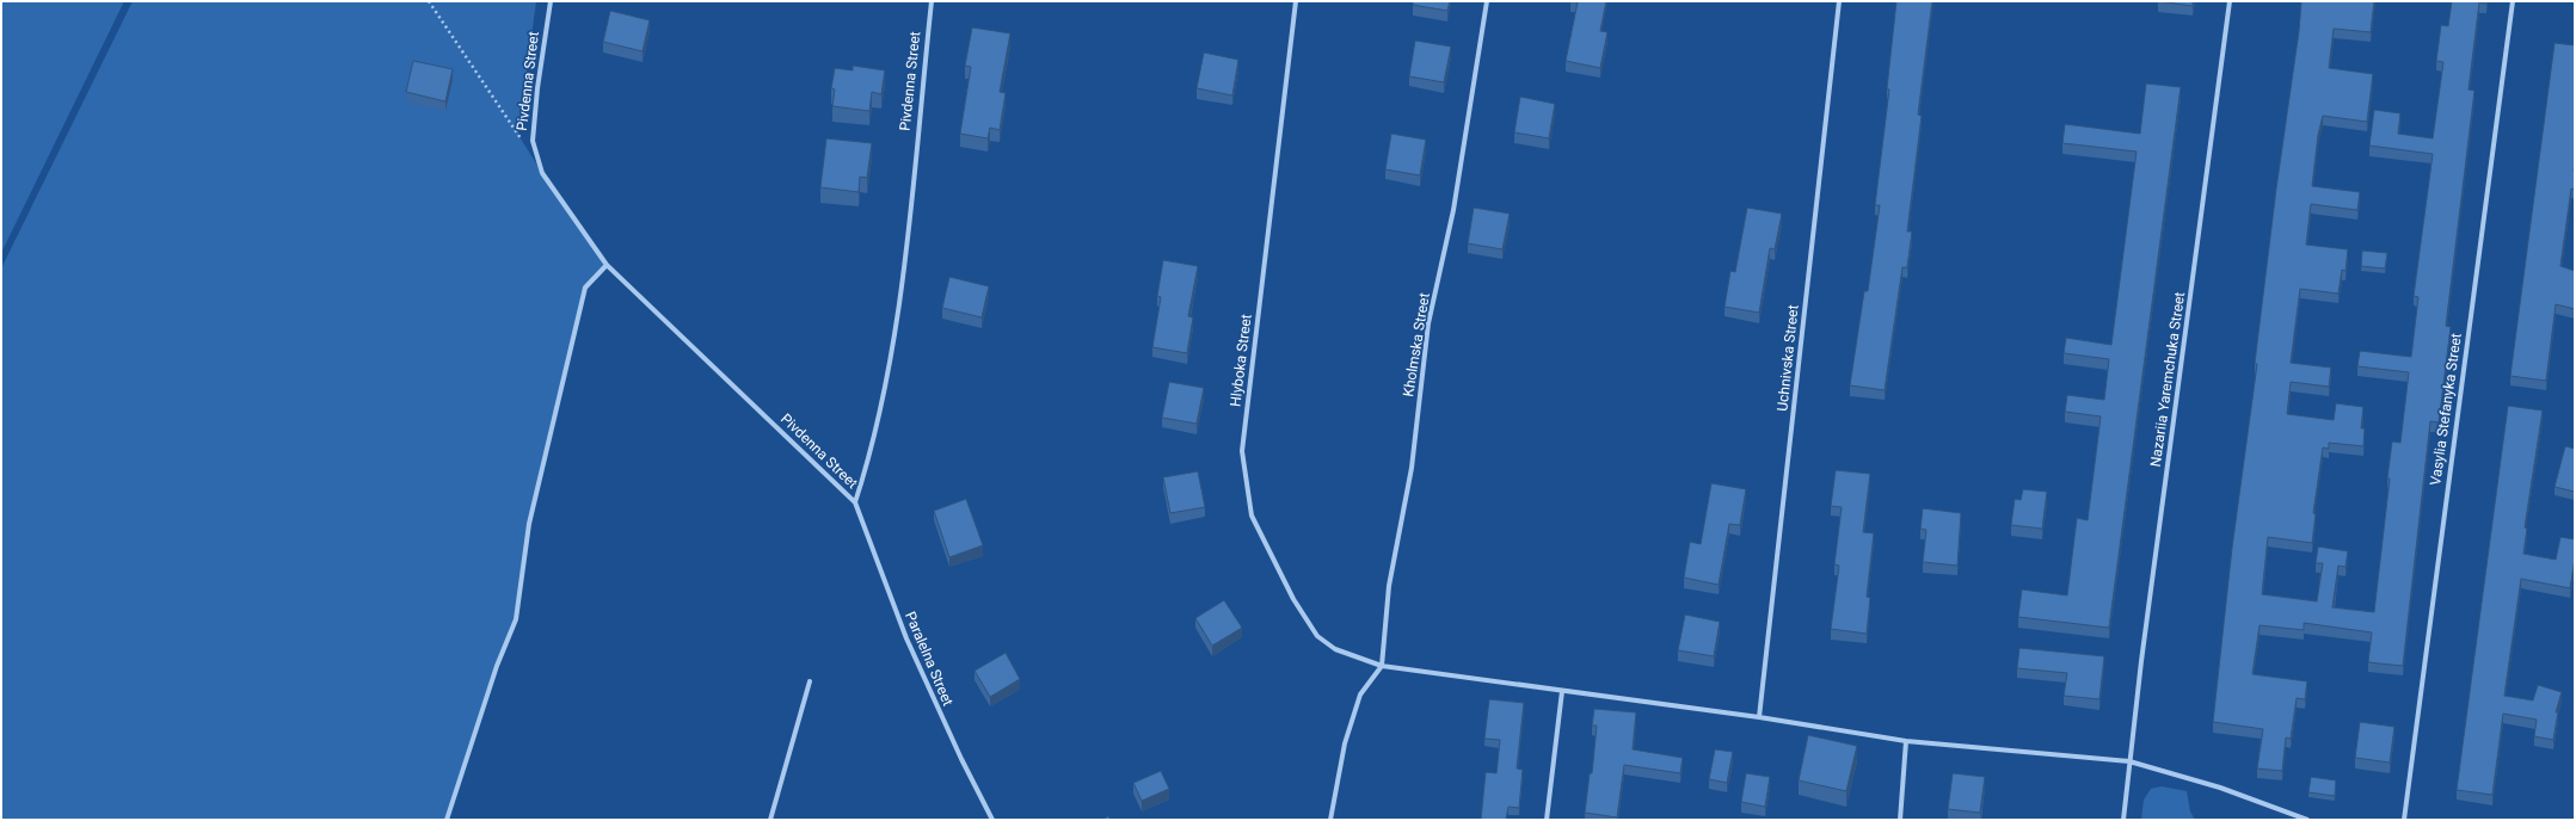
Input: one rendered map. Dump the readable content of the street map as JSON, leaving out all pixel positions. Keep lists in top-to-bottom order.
{
  "streets": {
    "street": [
      "Pivdenna Street",
      "Kholmska Street",
      "Uchnivska Street",
      "Hlyboka Street",
      "Nazariia Yaremchuka Street",
      "Vasylia Stefanyka Street",
      "Paralelna Street"
    ]
  },
  "crossings": [
    ["Pivdenna Street", "Paralelna Street"],
    ["Kholmska Street", "Hlyboka Street"],
    ["Uchnivska Street", "Hlyboka Street"],
    ["Hlyboka Street", "Nazariia Yaremchuka Street"]
  ]
}
